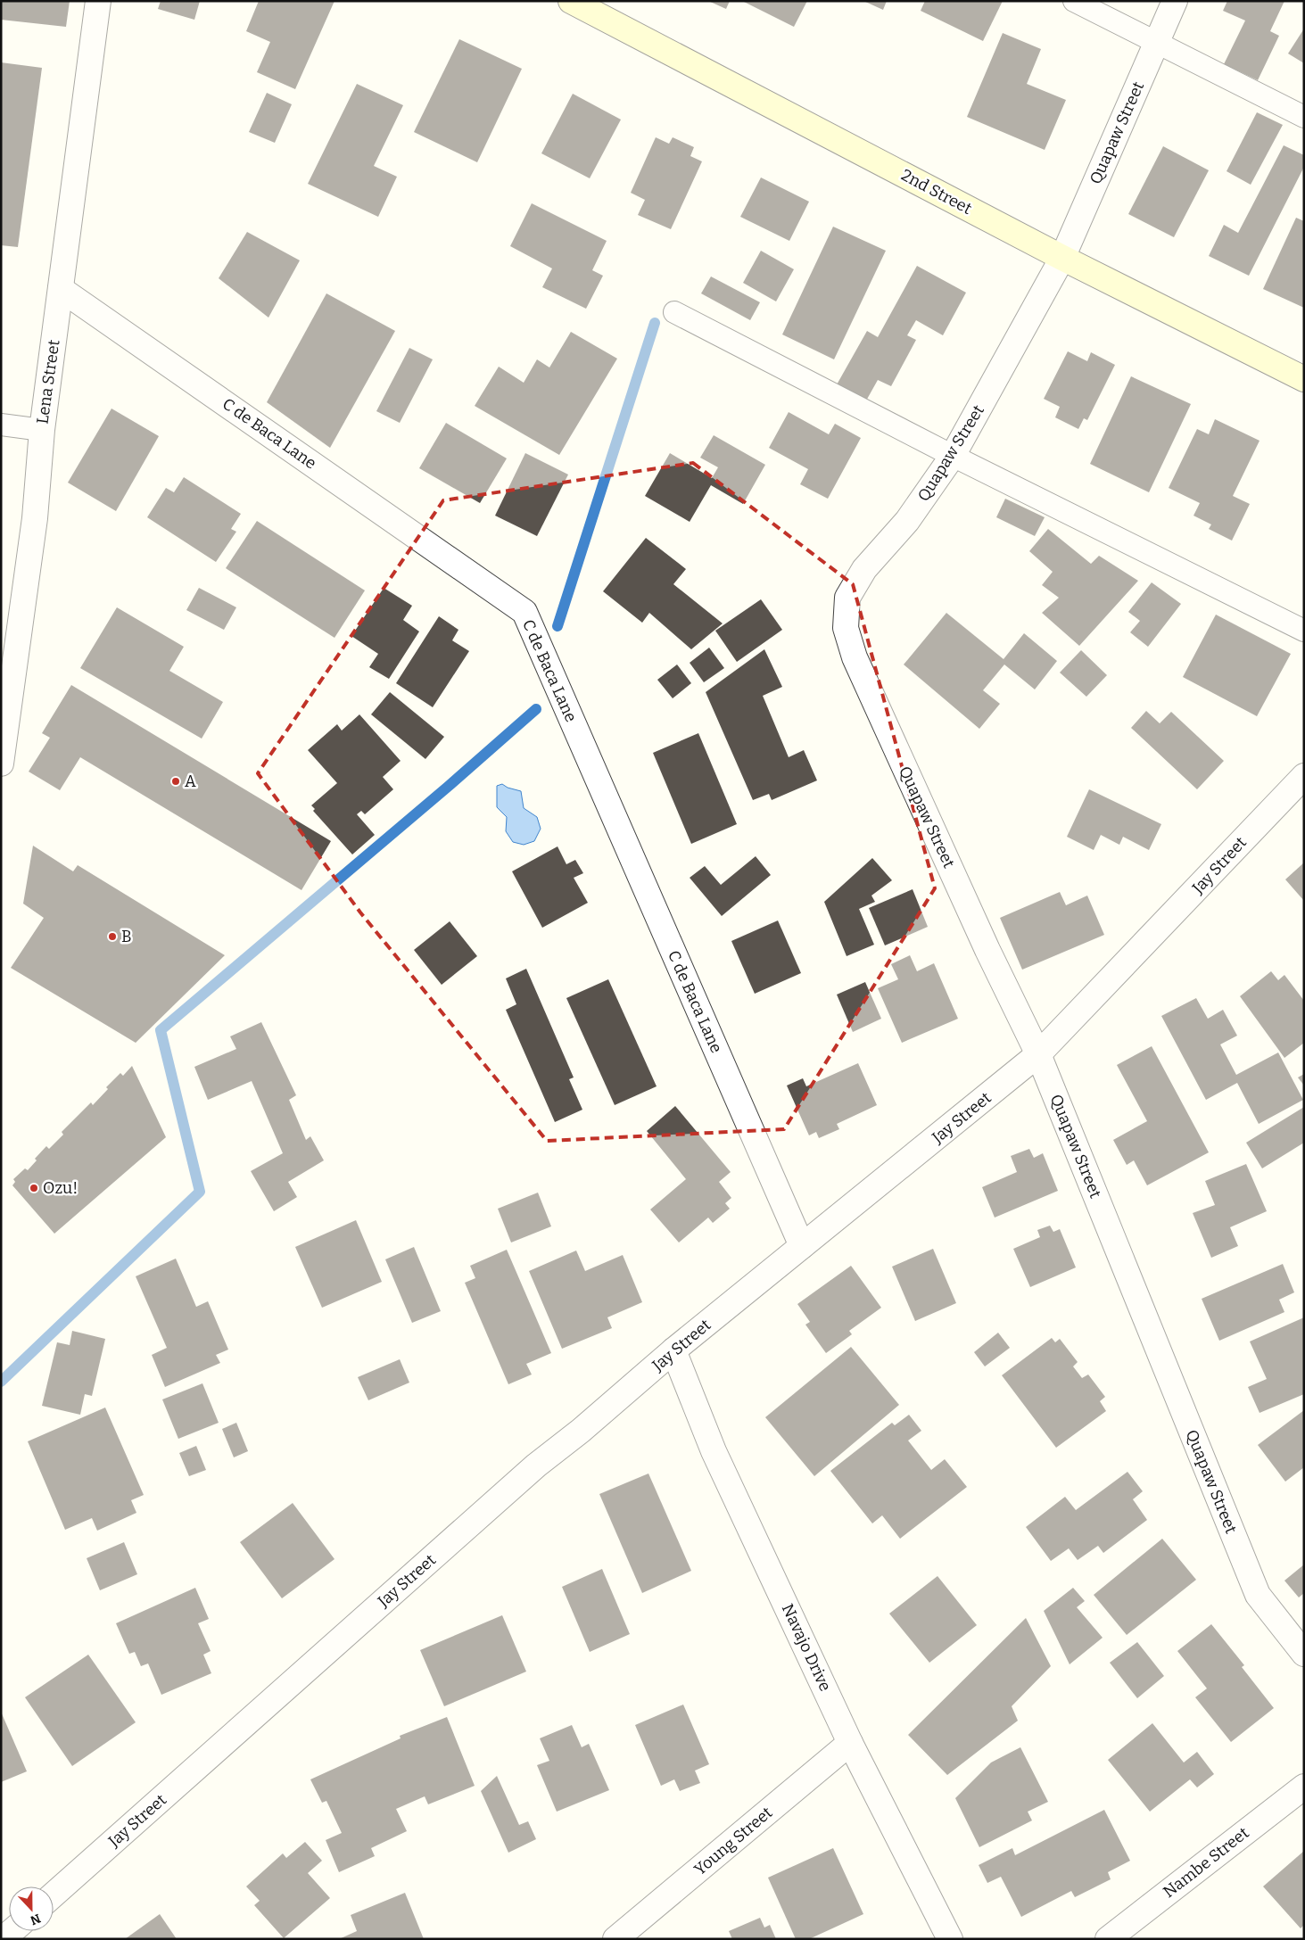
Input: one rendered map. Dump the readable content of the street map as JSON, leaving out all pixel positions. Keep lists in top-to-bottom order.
{
  "streets": {
    "street": [
      "Quapaw Street",
      "2nd Street",
      "Lena Street",
      "C de Baca Lane",
      "Jay Street",
      "Navajo Drive",
      "Young Street",
      "Nambe Street"
    ]
  },
  "crossings": [
    ["Quapaw Street", "2nd Street"],
    ["Quapaw Street", "Jay Street"],
    ["Lena Street", "C de Baca Lane"],
    ["C de Baca Lane", "Jay Street"],
    ["Jay Street", "Navajo Drive"],
    ["Navajo Drive", "Young Street"]
  ],
  "places": ["A", "B", "Ozu!"],
  "north": "bottom"
}
